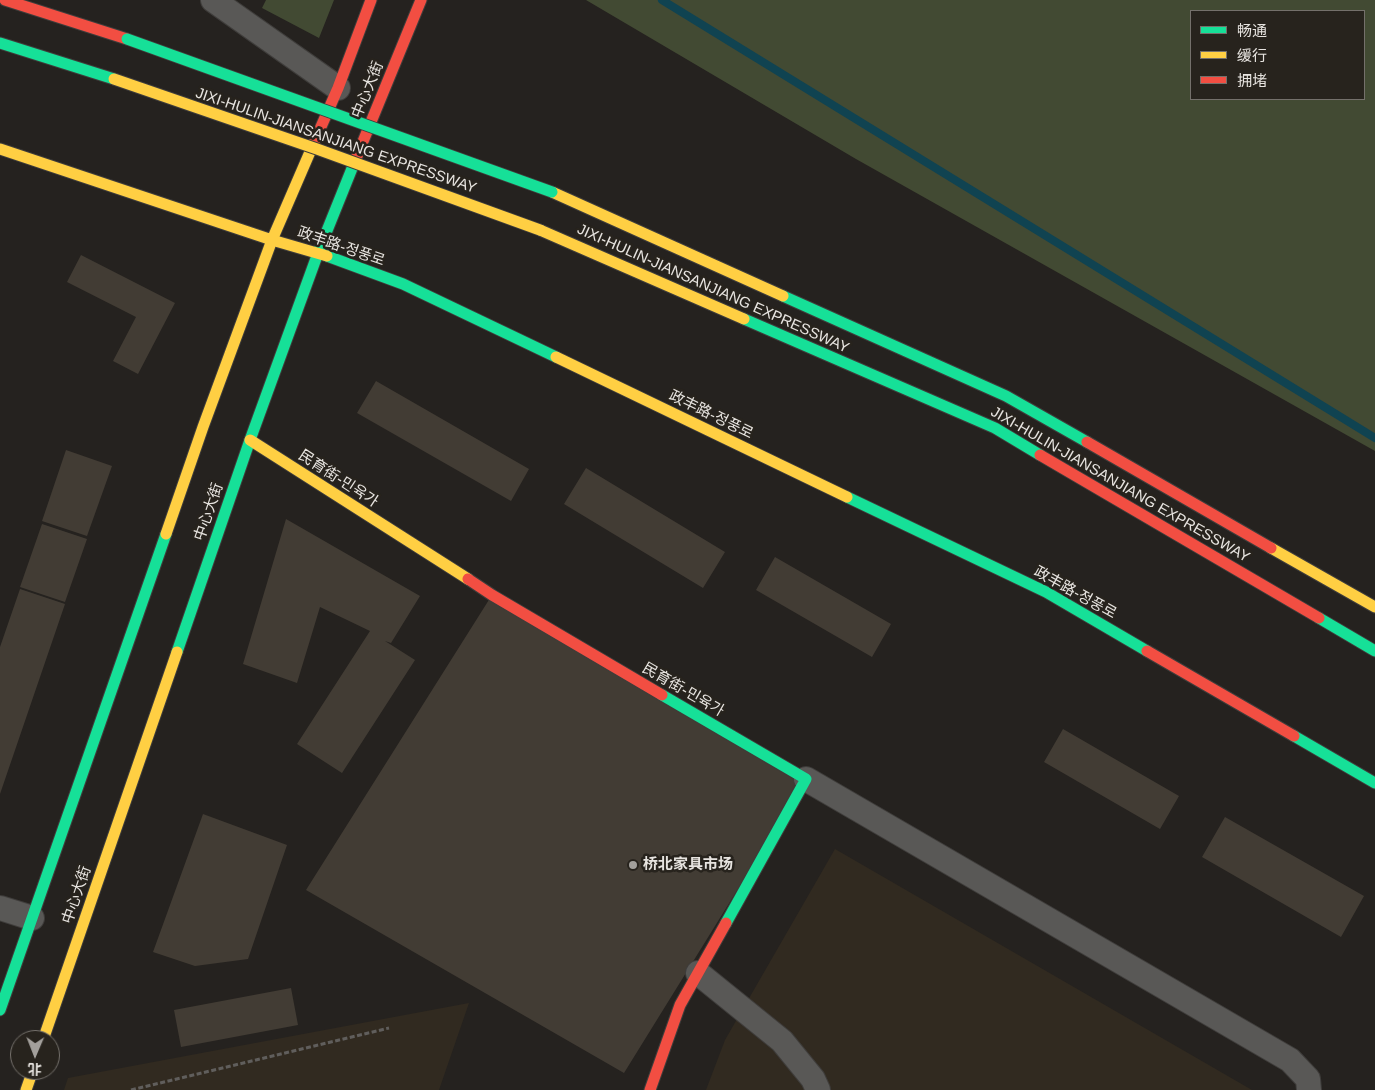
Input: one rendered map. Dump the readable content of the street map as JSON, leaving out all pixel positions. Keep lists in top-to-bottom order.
{
  "streets": {
    "main road": [
      "中心大街",
      "JIXI-HULIN-JIANSANJIANG EXPRESSWAY",
      "政丰路-정풍로",
      "民育街-민육가"
    ]
  },
  "crossings": [
    ["中心大街", "政丰路-정풍로"],
    ["中心大街", "民育街-민육가"]
  ],
  "places": ["桥北家具市场"],
  "legend": ["畅通", "缓行", "拥堵"],
  "north": "bottom"
}
